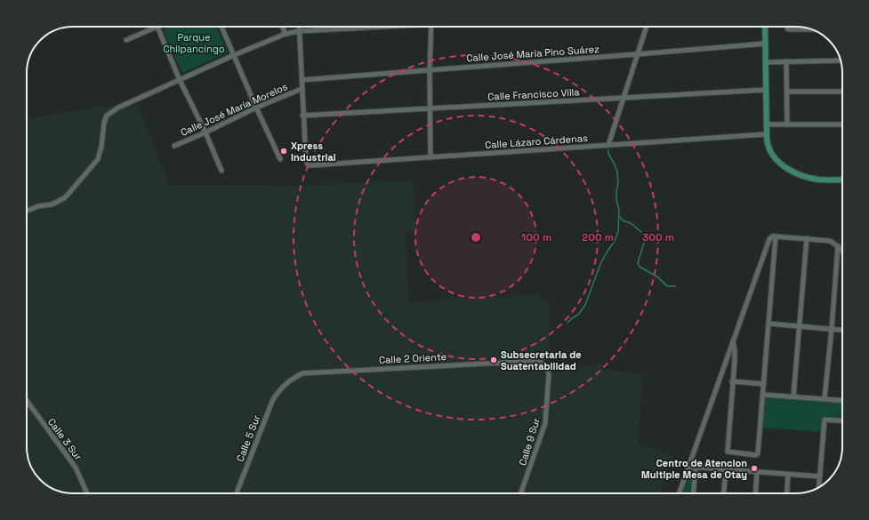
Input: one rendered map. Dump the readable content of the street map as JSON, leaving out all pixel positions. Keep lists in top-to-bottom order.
{
  "streets": {
    "street": [
      "Calle José María Pino Suárez",
      "Calle Francisco Villa",
      "Calle José María Morelos",
      "Calle Lázaro Cárdenas",
      "Calle 2 Oriente",
      "Calle 5 Sur",
      "Calle 3 Sur",
      "Calle 9 Sur"
    ]
  },
  "crossings": [
    ["Calle Francisco Villa", "Calle Lázaro Cárdenas"],
    ["Calle 2 Oriente", "Calle 5 Sur"],
    ["Calle 2 Oriente", "Calle 9 Sur"]
  ],
  "parks": ["Parque Chilpancingo"],
  "places": ["Xpress Industrial", "Subsecretaria de Suatentabilidad", "Centro de Atencion Multiple Mesa de Otay"],
  "rings": ["100 m", "200 m", "300 m"]
}
